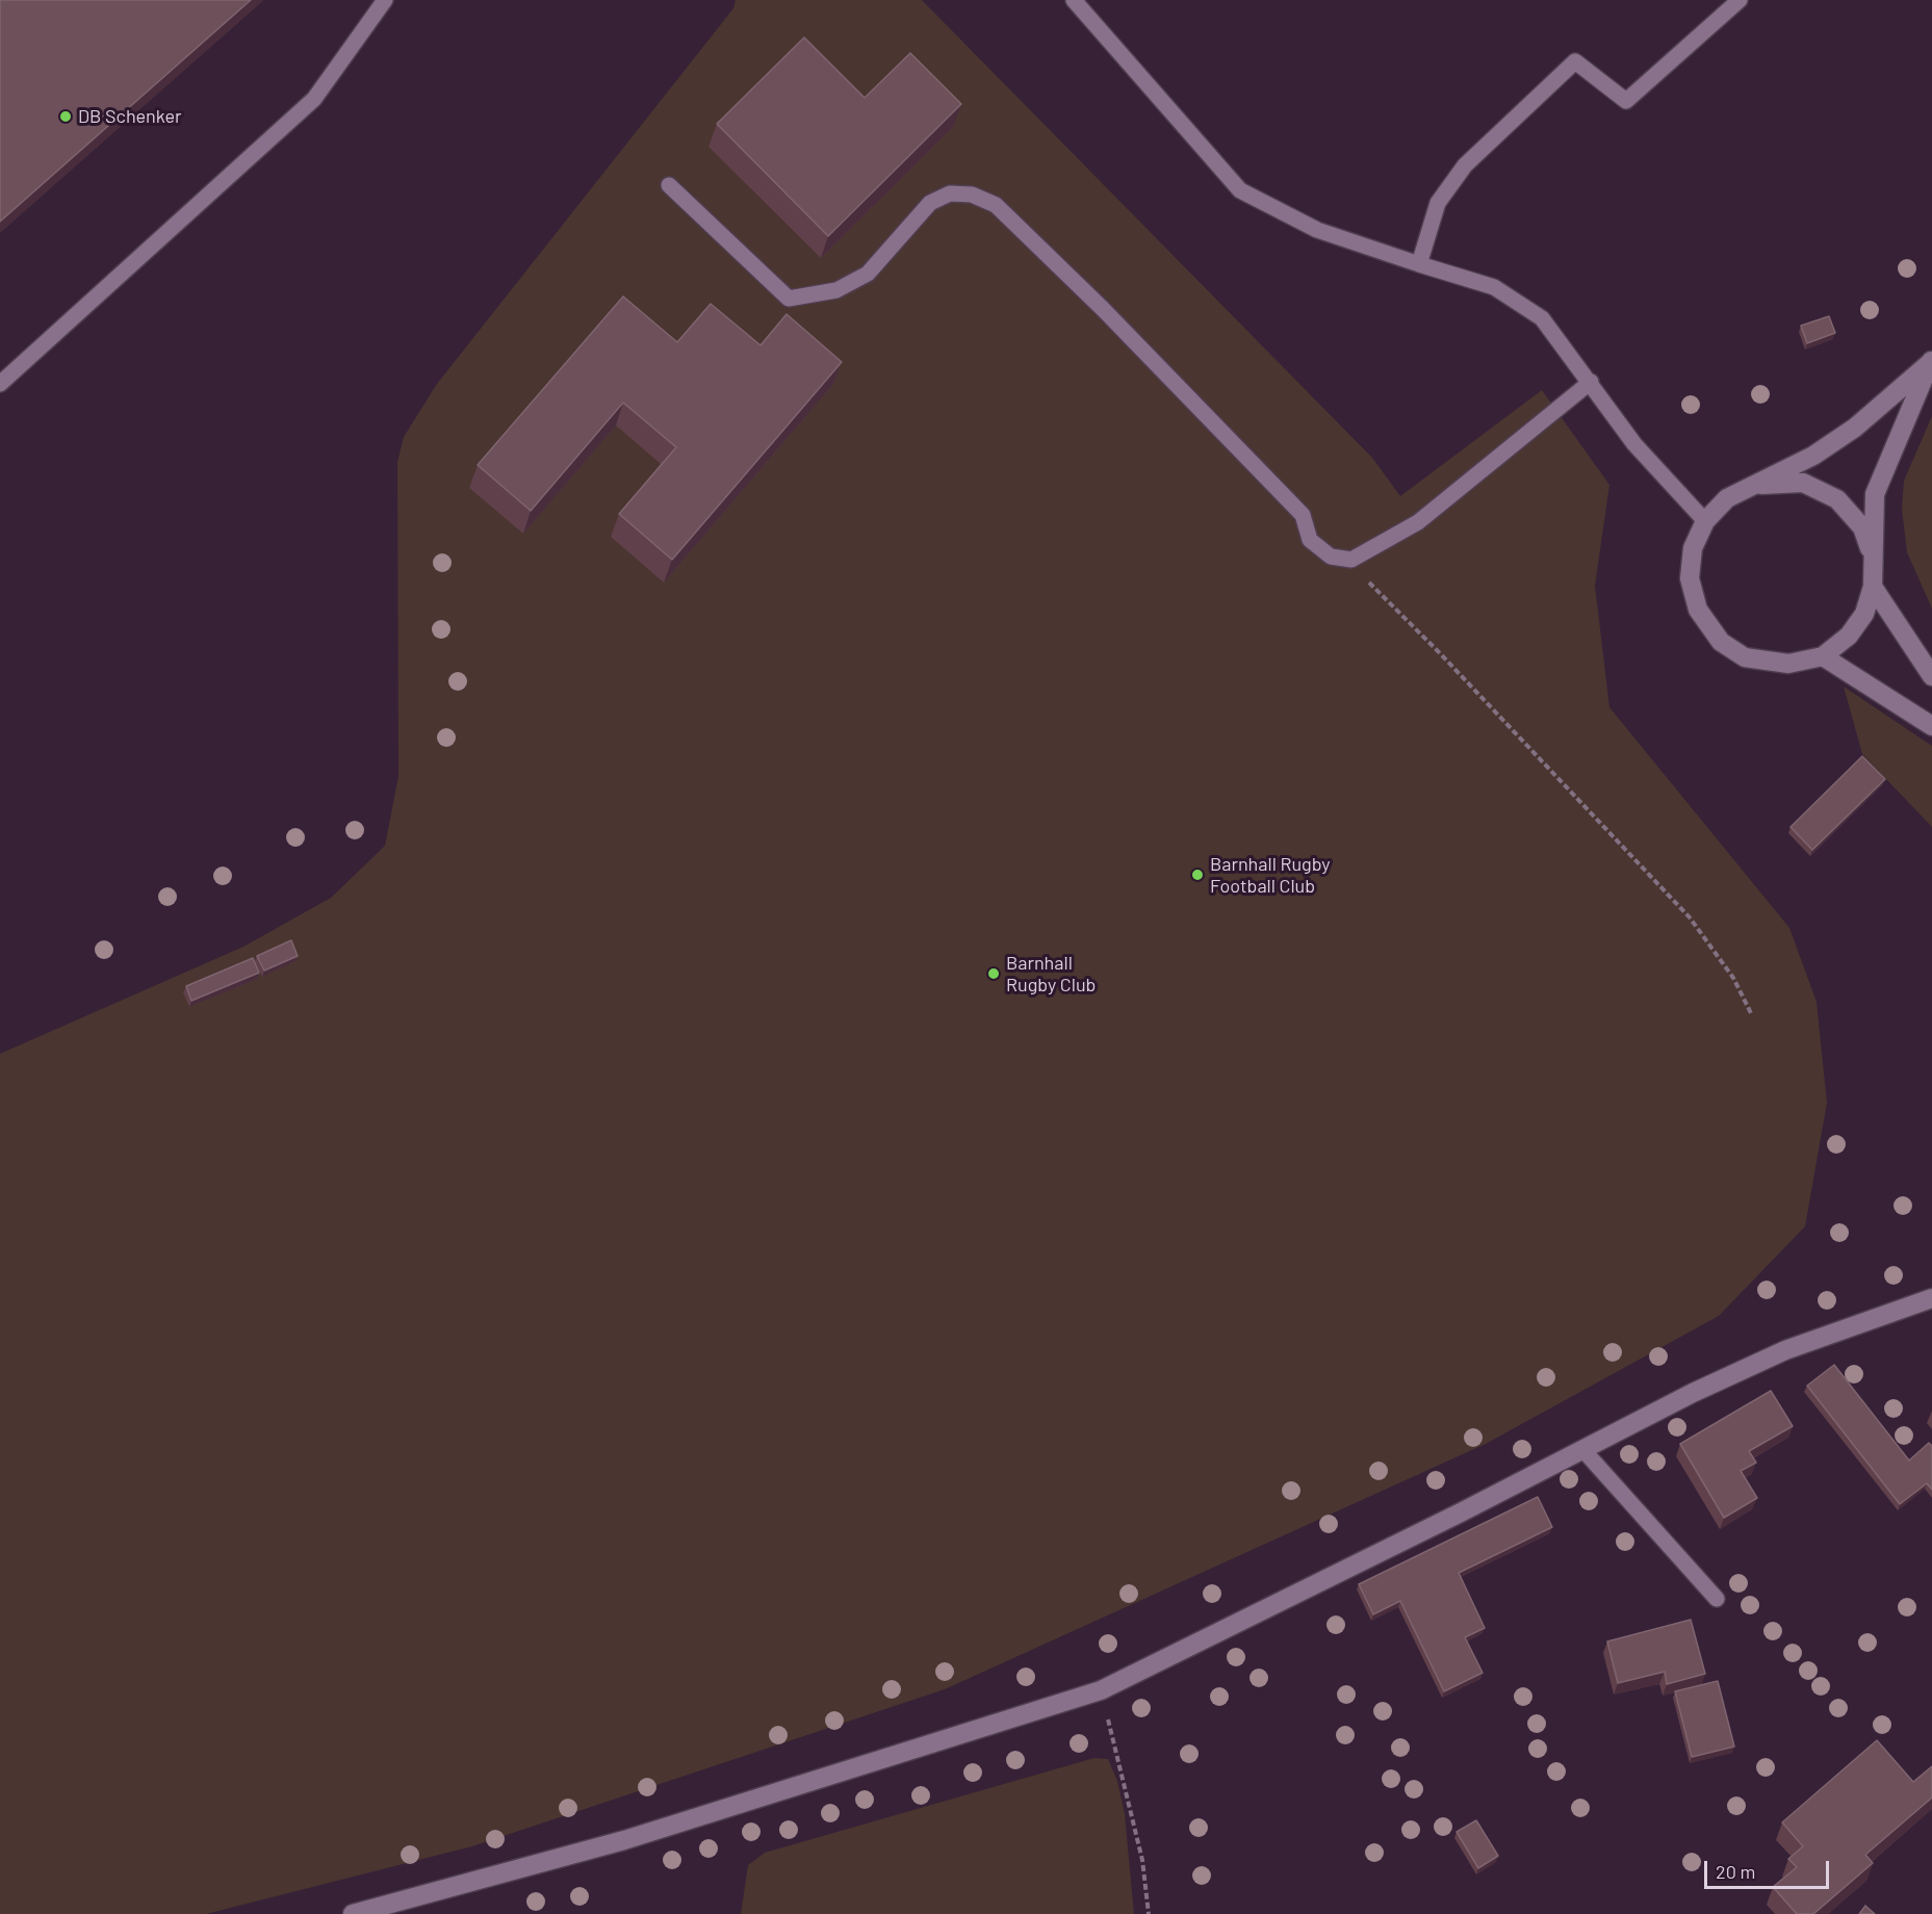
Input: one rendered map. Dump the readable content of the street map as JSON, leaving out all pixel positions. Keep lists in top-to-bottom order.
{
  "places": ["DB Schenker", "Barnhall Rugby Football Club", "Barnhall Rugby Club"],
  "scale_bar": "20 m"
}
